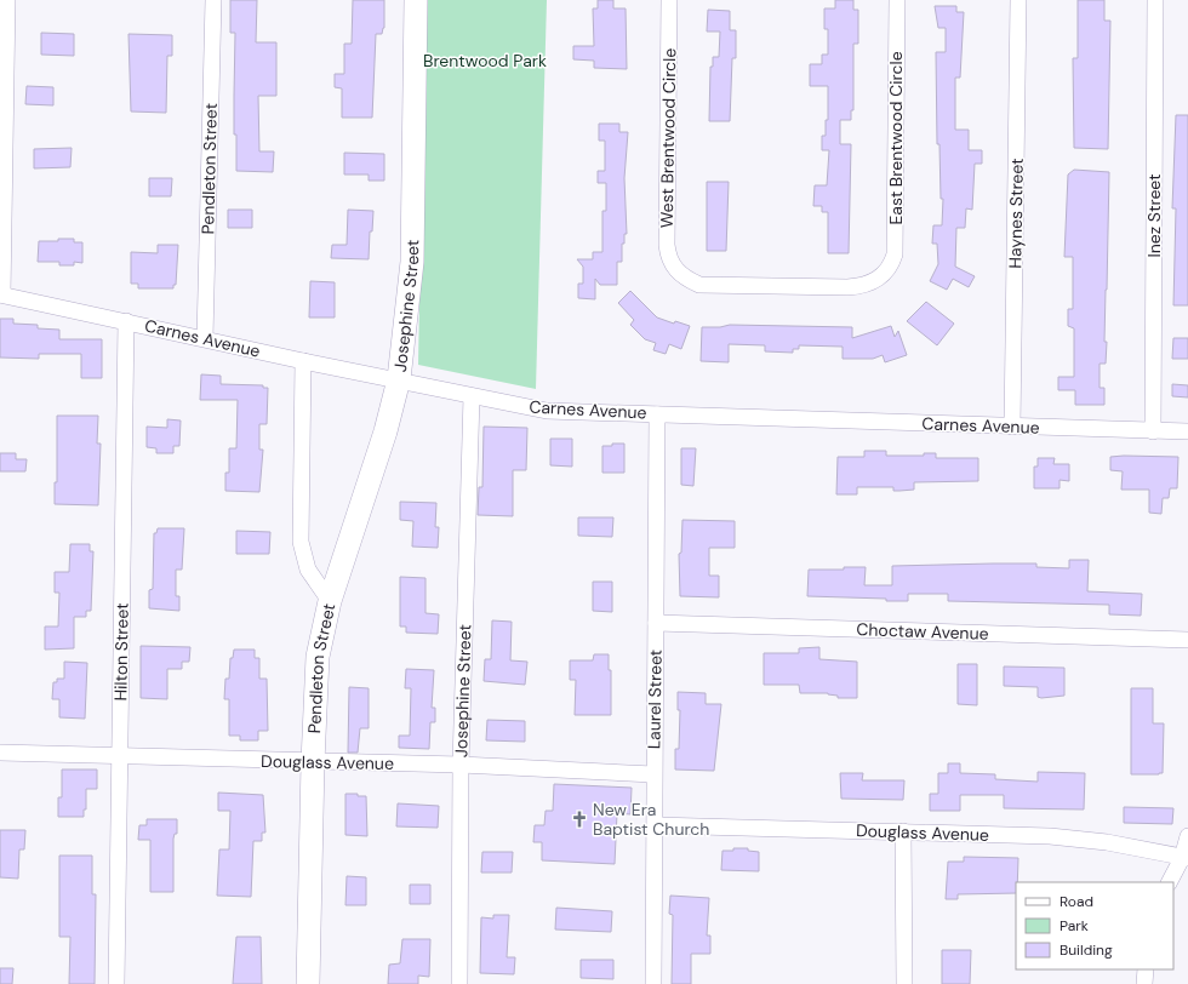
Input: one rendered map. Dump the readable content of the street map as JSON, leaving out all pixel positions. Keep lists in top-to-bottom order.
{
  "streets": {
    "main road": ["Pendleton Street", "Josephine Street"],
    "street": [
      "West Brentwood Circle",
      "East Brentwood Circle",
      "Haynes Street",
      "Inez Street",
      "Carnes Avenue",
      "Choctaw Avenue",
      "Hilton Street",
      "Laurel Street",
      "Douglass Avenue"
    ]
  },
  "crossings": [
    ["West Brentwood Circle", "East Brentwood Circle"],
    ["Pendleton Street", "Josephine Street"],
    ["Pendleton Street", "Carnes Avenue"],
    ["Pendleton Street", "Douglass Avenue"],
    ["Haynes Street", "Carnes Avenue"],
    ["Inez Street", "Carnes Avenue"],
    ["Josephine Street", "Carnes Avenue"],
    ["Josephine Street", "Douglass Avenue"],
    ["Carnes Avenue", "Hilton Street"],
    ["Carnes Avenue", "Laurel Street"],
    ["Choctaw Avenue", "Laurel Street"],
    ["Hilton Street", "Douglass Avenue"],
    ["Laurel Street", "Douglass Avenue"]
  ],
  "parks": ["Brentwood Park"],
  "places": {
    "church": ["New Era Baptist Church"]
  },
  "legend": ["Road", "Park", "Building"]
}
